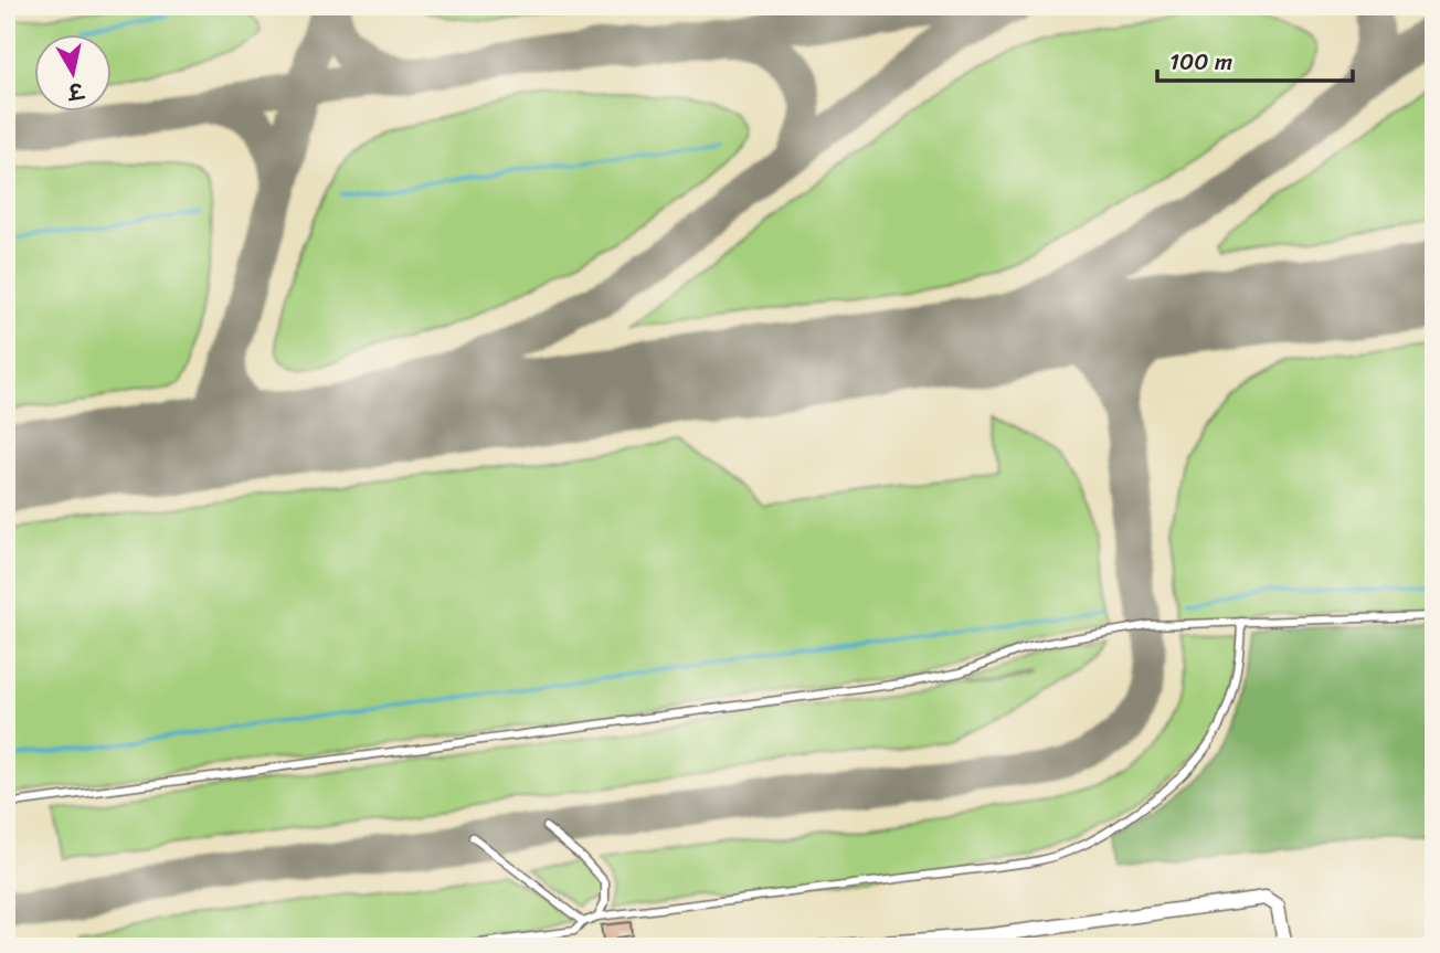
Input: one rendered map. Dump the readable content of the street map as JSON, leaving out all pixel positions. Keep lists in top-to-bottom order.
{
  "scale_bar": "100 m",
  "north": "bottom"
}
